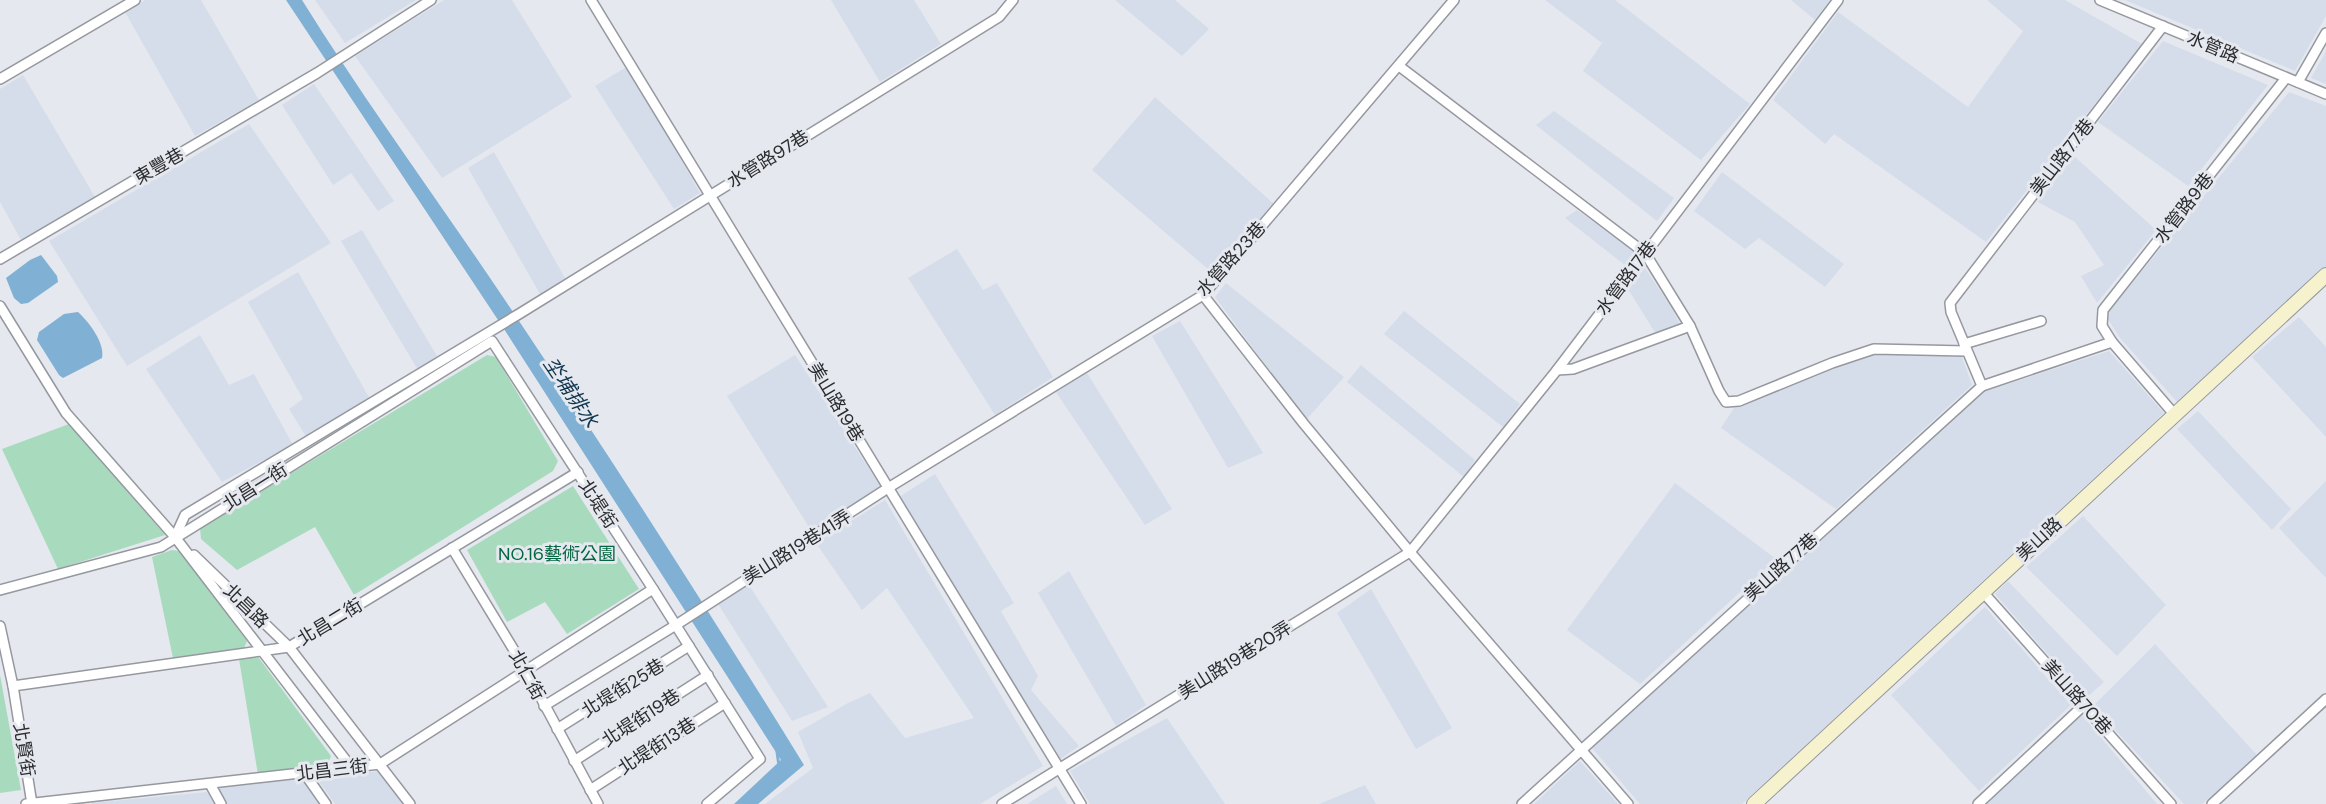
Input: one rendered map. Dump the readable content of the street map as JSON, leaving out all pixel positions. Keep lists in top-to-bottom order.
{
  "streets": {
    "street": [
      "水管路",
      "美山路77巷",
      "水管路97巷",
      "東豐巷",
      "水管路9巷",
      "水管路23巷",
      "水管路17巷",
      "美山路19巷",
      "北昌一街",
      "北堤街",
      "美山路",
      "美山路19巷41弄",
      "北昌路",
      "北昌二街",
      "美山路19巷20弄",
      "北仁街",
      "北堤街25巷",
      "美山路70巷",
      "北堤街19巷",
      "北堤街13巷",
      "北賢街",
      "北昌三街"
    ]
  },
  "crossings": [
    ["水管路", "美山路77巷"],
    ["水管路", "水管路9巷"],
    ["美山路77巷", "水管路9巷"],
    ["水管路97巷", "美山路19巷"],
    ["水管路97巷", "北昌一街"],
    ["水管路97巷", "北堤街"],
    ["水管路23巷", "美山路19巷"],
    ["水管路23巷", "美山路19巷41弄"],
    ["水管路17巷", "美山路19巷20弄"],
    ["美山路19巷", "美山路19巷41弄"],
    ["美山路19巷", "美山路19巷20弄"],
    ["北昌一街", "北堤街"],
    ["北昌一街", "北昌路"],
    ["北堤街", "美山路19巷41弄"],
    ["北堤街", "北昌二街"],
    ["北堤街", "北堤街25巷"],
    ["北堤街", "北堤街19巷"],
    ["北堤街", "北堤街13巷"],
    ["北堤街", "北昌三街"],
    ["美山路", "美山路70巷"],
    ["美山路19巷41弄", "北仁街"],
    ["北昌路", "北昌二街"],
    ["北昌路", "北昌三街"],
    ["北昌二街", "北仁街"],
    ["北昌二街", "北賢街"],
    ["北仁街", "北堤街25巷"],
    ["北仁街", "北堤街19巷"],
    ["北仁街", "北堤街13巷"],
    ["北仁街", "北昌三街"],
    ["北賢街", "北昌三街"]
  ],
  "water": ["坔埔排水"],
  "parks": ["NO.16藝術公園"]
}
